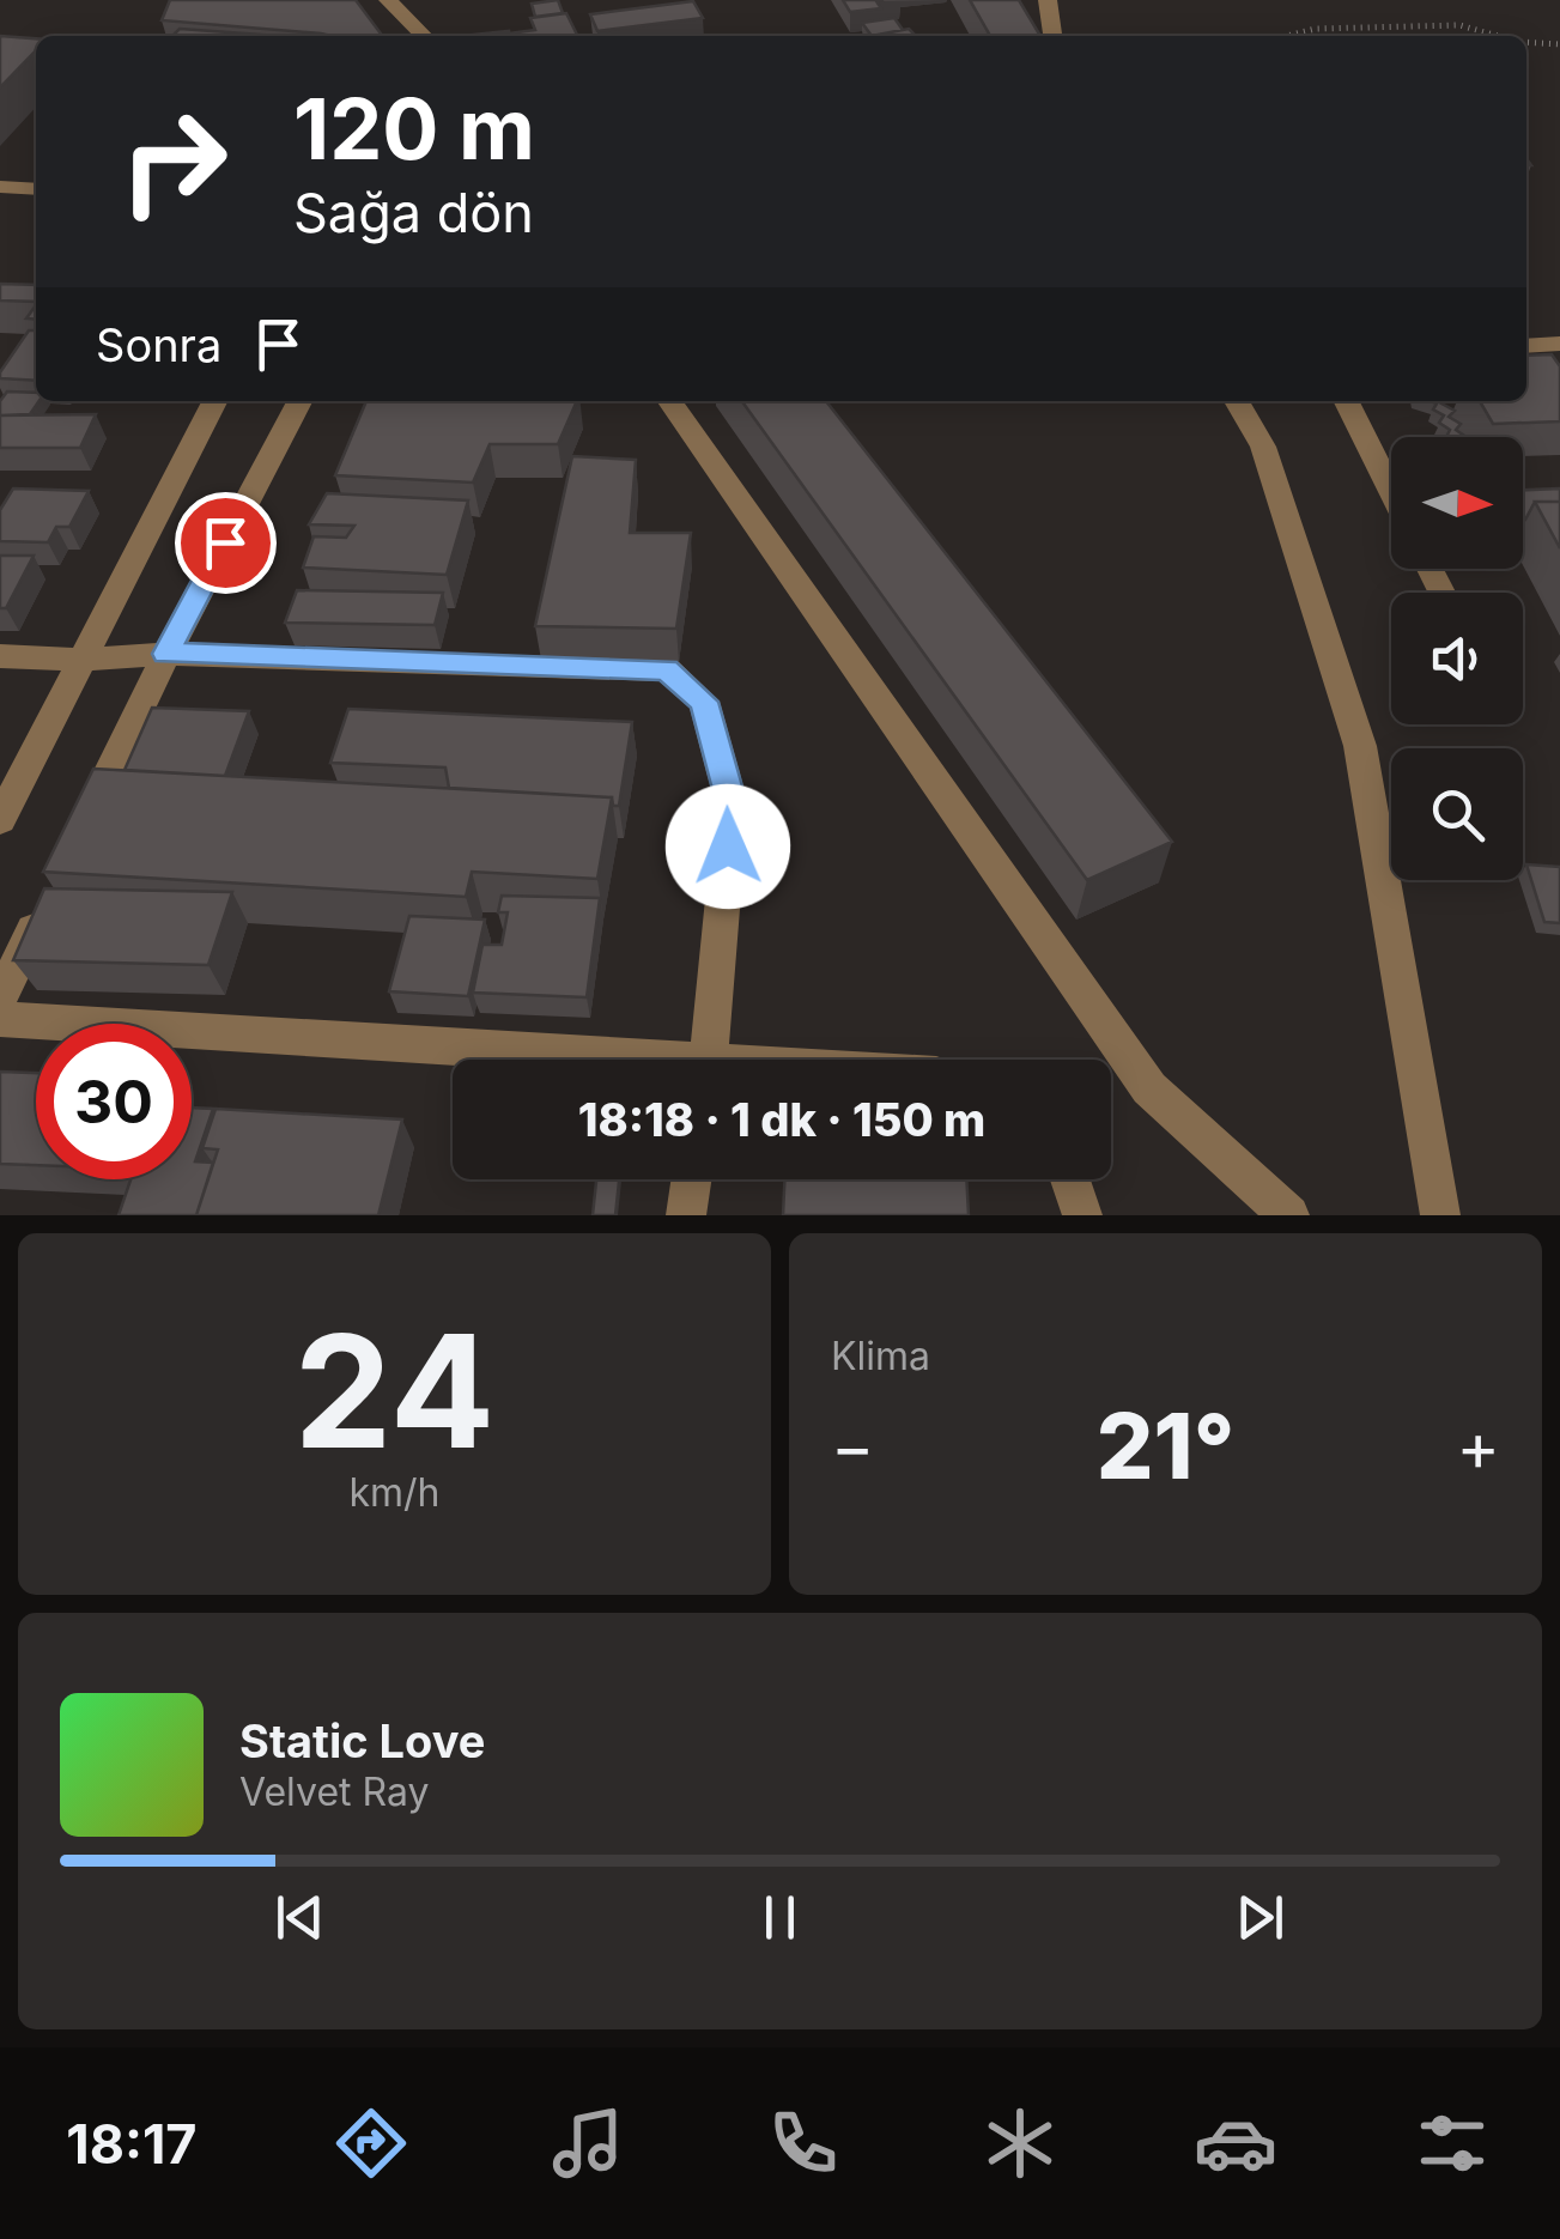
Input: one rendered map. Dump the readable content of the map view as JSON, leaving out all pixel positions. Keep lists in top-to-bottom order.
{
  "north": "right",
  "page": {
    "turn": ["120 m", "Sağa dön"],
    "then": "Sonra",
    "limit": "30",
    "trip": "18:18 · 1 dk · 150 m",
    "tile": [
      ["24", "km/h"],
      "Klima"
    ],
    "heat": ["−", "21°", "+"],
    "song": ["Static Love", "Velvet Ray"],
    "tabs": "18:17"
  }
}
